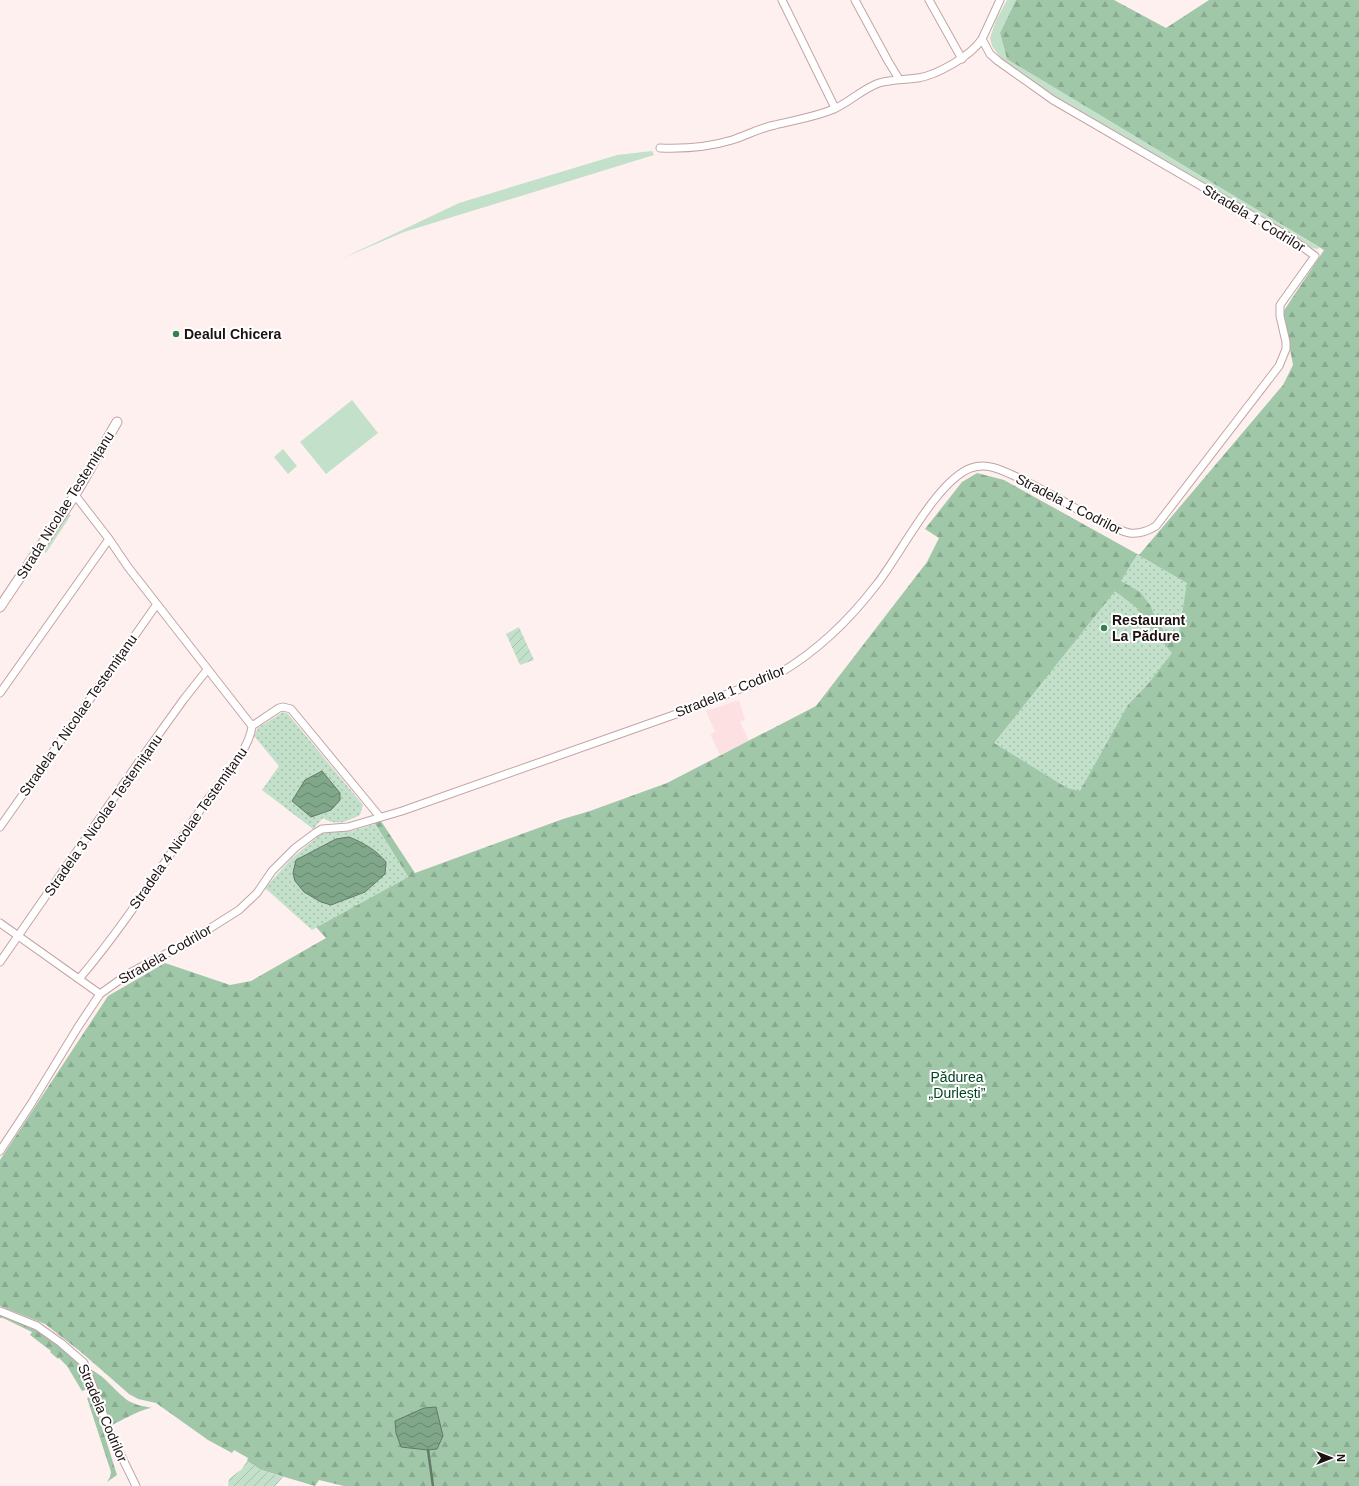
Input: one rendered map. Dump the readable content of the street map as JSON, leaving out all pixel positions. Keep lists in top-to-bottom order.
{
  "streets": {
    "street": [
      "Stradela 1 Codrilor",
      "Strada Nicolae Testemițanu",
      "Stradela 2 Nicolae Testemițanu",
      "Stradela 3 Nicolae Testemițanu",
      "Stradela 4 Nicolae Testemițanu",
      "Stradela Codrilor"
    ]
  },
  "crossings": [
    ["Stradela 1 Codrilor", "Stradela Codrilor"]
  ],
  "parks": ["Pădurea „Durlești”"],
  "places": ["Dealul Chicera", "Restaurant La Pădure"],
  "north": "right"
}
